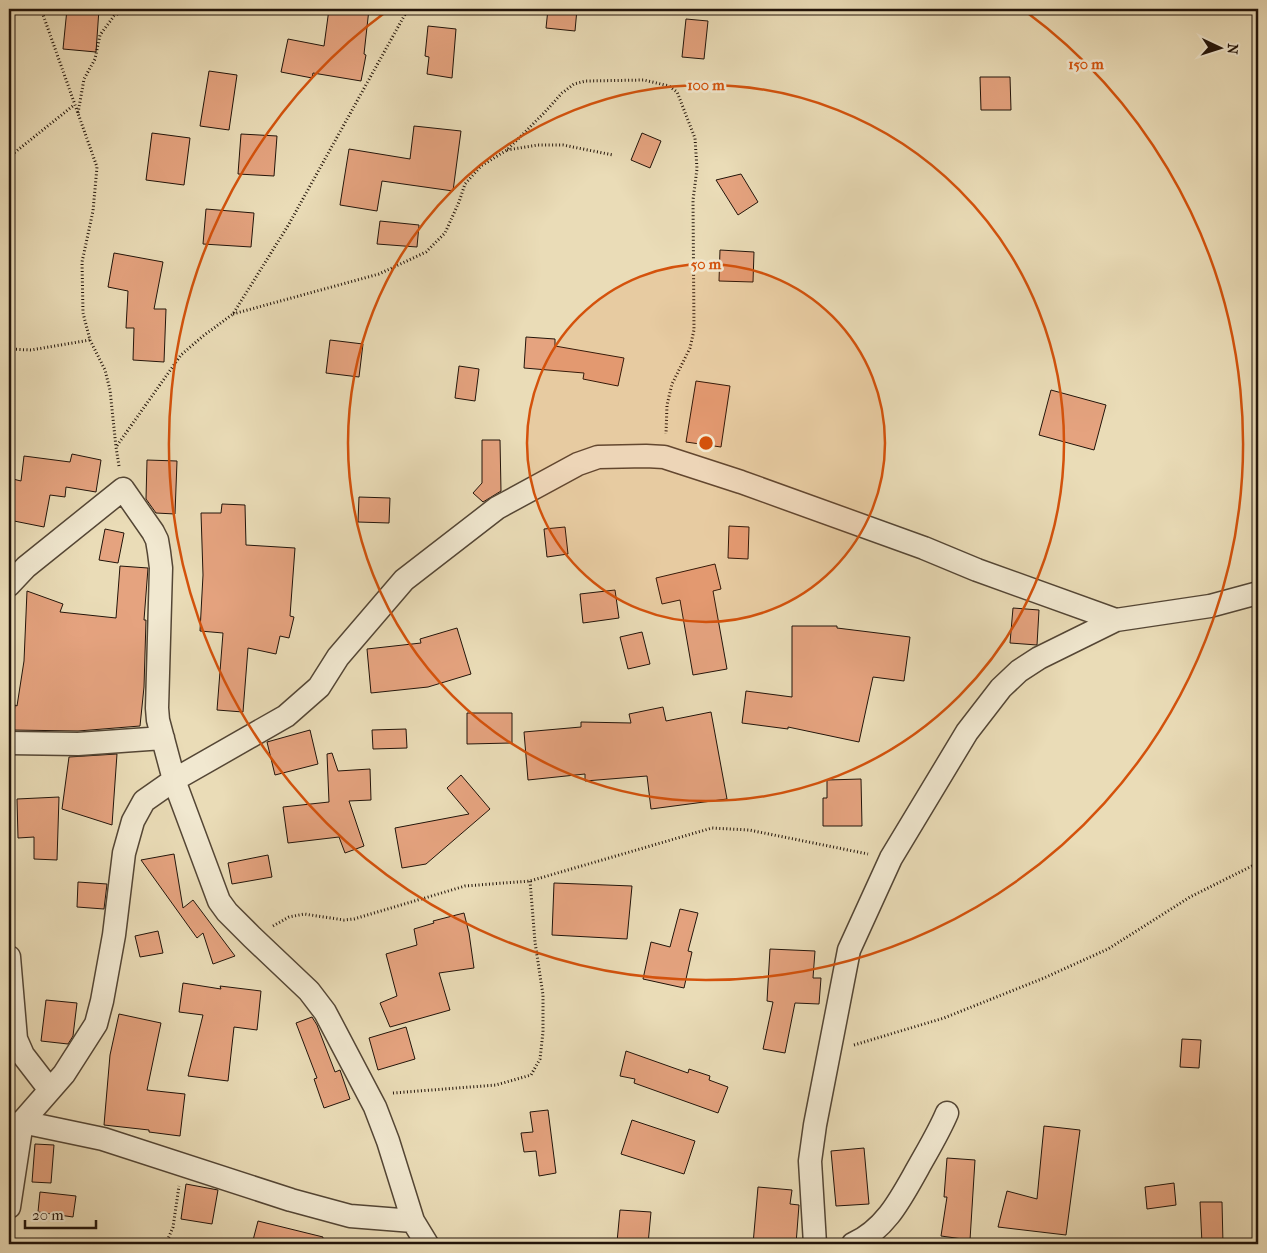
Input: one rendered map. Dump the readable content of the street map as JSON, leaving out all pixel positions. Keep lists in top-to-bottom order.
{
  "scale_bar": "20 m",
  "north": "right",
  "rings": ["150 m", "100 m", "50 m"]
}
